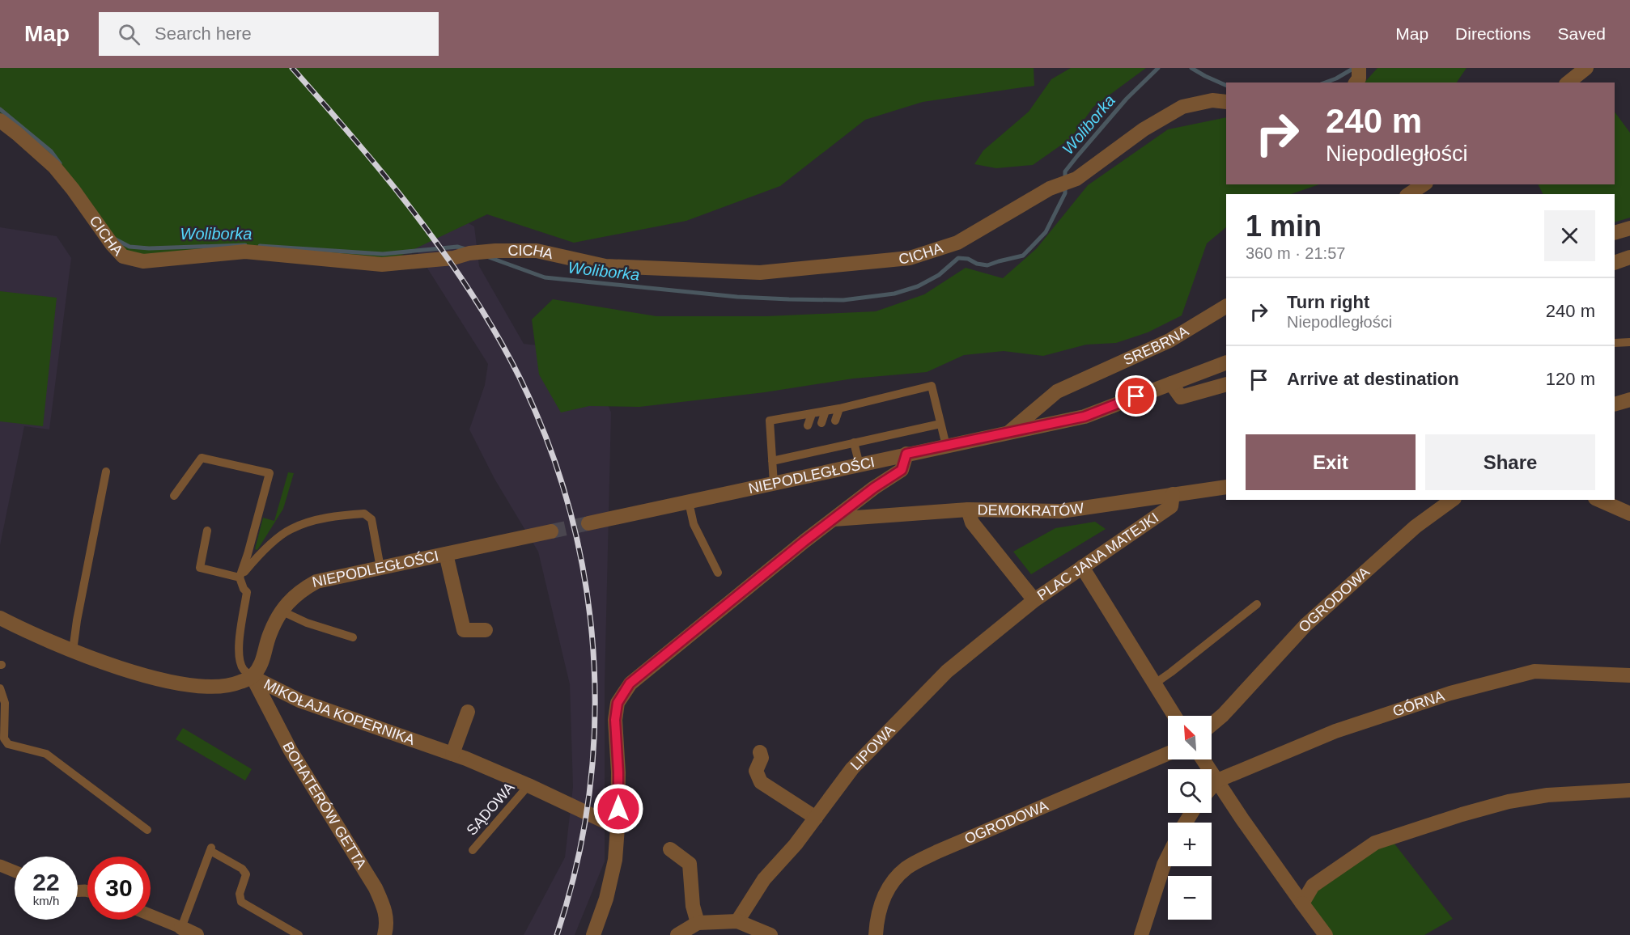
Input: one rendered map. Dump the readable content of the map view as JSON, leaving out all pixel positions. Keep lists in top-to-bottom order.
{
  "streets": {
    "street": [
      "CICHA",
      "SREBRNA",
      "NIEPODLEGŁOŚCI",
      "DEMOKRATÓW",
      "PLAC JANA MATEJKI",
      "OGRODOWA",
      "GÓRNA",
      "MIKOŁAJA KOPERNIKA",
      "LIPOWA",
      "BOHATERÓW GETTA"
    ],
    "lane": ["SĄDOWA"]
  },
  "crossings": [
    ["SREBRNA", "NIEPODLEGŁOŚCI"],
    ["NIEPODLEGŁOŚCI", "MIKOŁAJA KOPERNIKA"],
    ["NIEPODLEGŁOŚCI", "BOHATERÓW GETTA"],
    ["DEMOKRATÓW", "PLAC JANA MATEJKI"],
    ["PLAC JANA MATEJKI", "LIPOWA"],
    ["MIKOŁAJA KOPERNIKA", "BOHATERÓW GETTA"],
    ["MIKOŁAJA KOPERNIKA", "SĄDOWA"]
  ],
  "water": ["Woliborka"],
  "north": "top left",
  "page": {
    "header": "Map",
    "search": "Search here",
    "nav": ["Map", "Directions", "Saved"],
    "turn": ["240 m", "Niepodległości"],
    "heading": ["1 min", "360 m · 21:57"],
    "list": [
      {
        "name": "Turn right",
        "note": "Niepodległości",
        "value": "240 m"
      },
      {
        "name": "Arrive at destination",
        "value": "120 m"
      }
    ],
    "buttons": ["Exit", "Share"],
    "map_buttons": ["+", "−"],
    "speed": "22 km/h",
    "limit": "30"
  }
}
